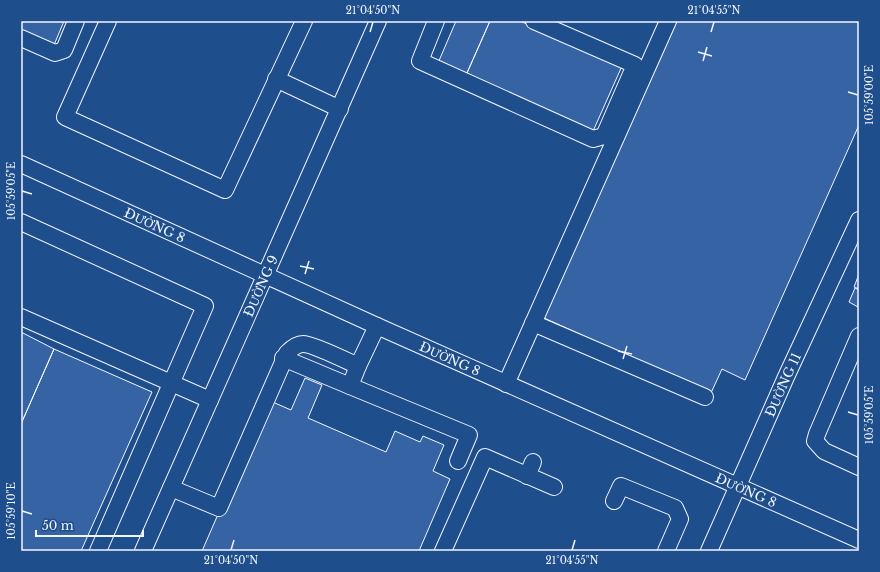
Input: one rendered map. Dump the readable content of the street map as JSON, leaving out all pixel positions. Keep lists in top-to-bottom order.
{
  "streets": {
    "street": ["ĐƯỜNG 8", "ĐƯỜNG 9", "ĐƯỜNG 11"]
  },
  "crossings": [
    ["ĐƯỜNG 8", "ĐƯỜNG 9"],
    ["ĐƯỜNG 8", "ĐƯỜNG 11"]
  ],
  "scale_bar": "50 m",
  "coordinates": [
    "21°04'50\"N",
    "21°04'55\"N",
    "105°59'00\"E",
    "105°59'05\"E",
    "105°59'10\"E"
  ]
}
